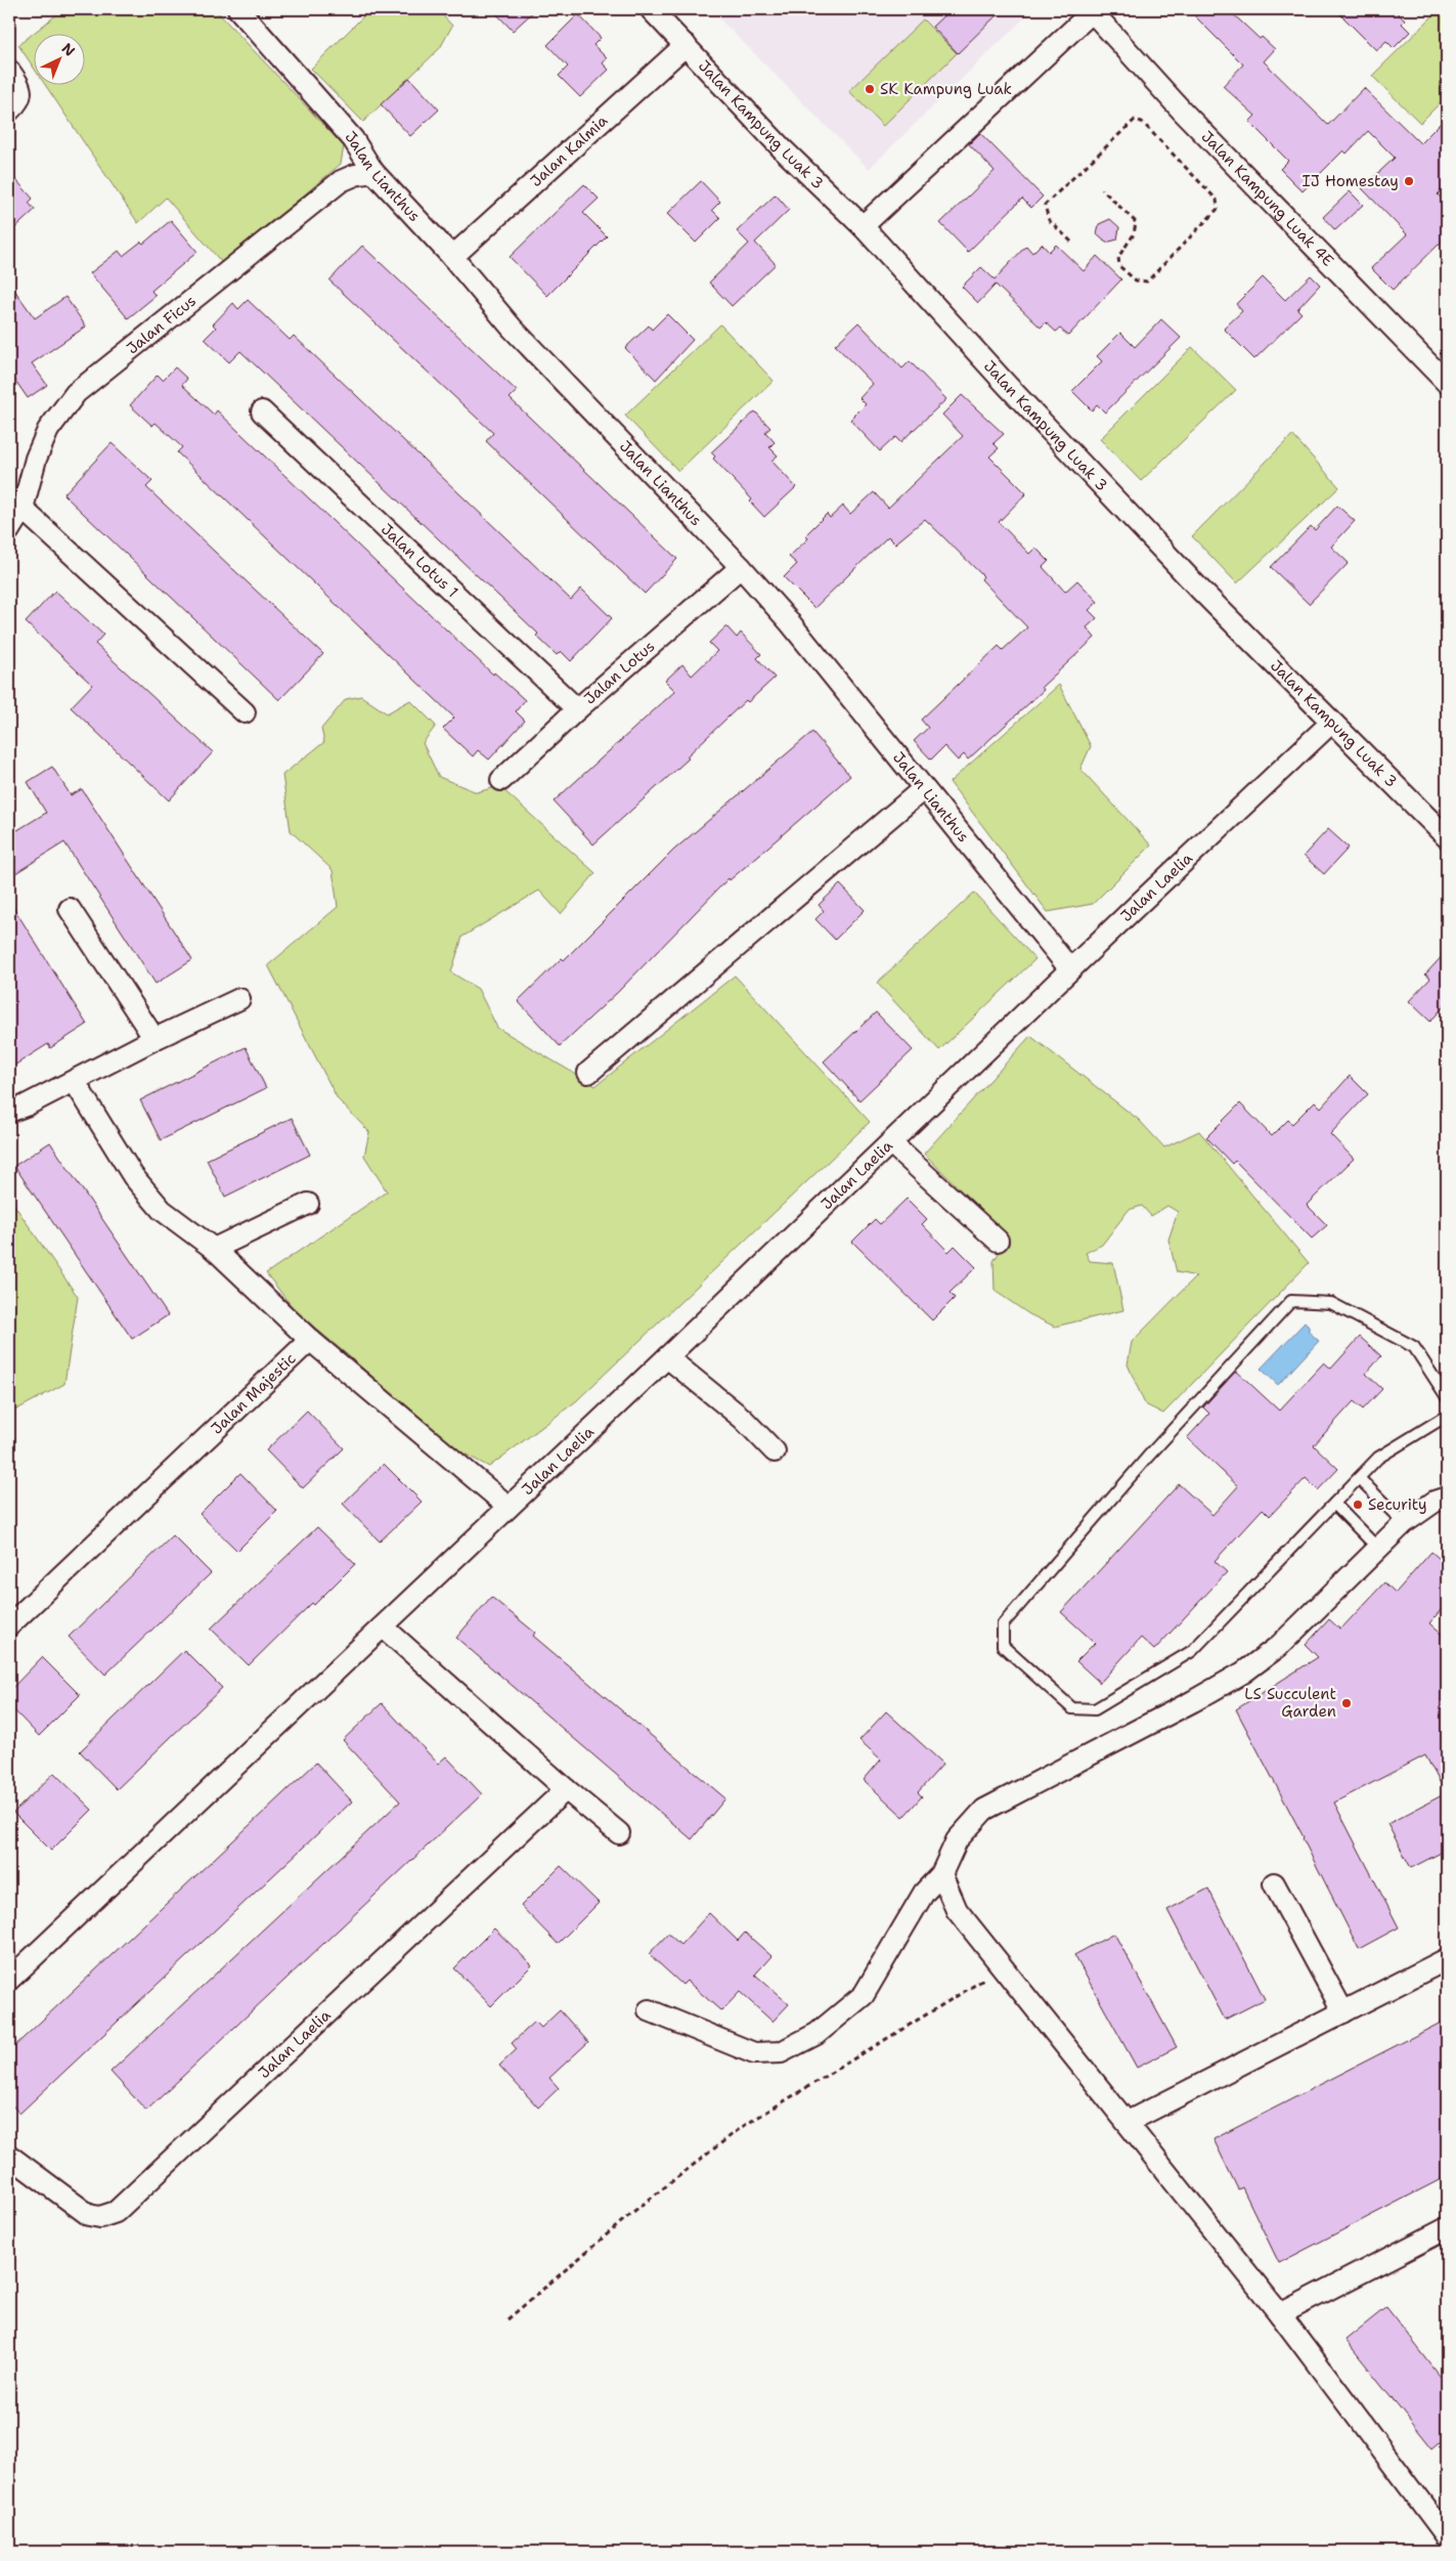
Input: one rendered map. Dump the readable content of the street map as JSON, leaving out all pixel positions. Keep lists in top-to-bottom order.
{
  "streets": {
    "street": [
      "Jalan Kampung Luak 3",
      "Jalan Kalmia",
      "Jalan Lianthus",
      "Jalan Kampung Luak 4E",
      "Jalan Ficus",
      "Jalan Lotus 1",
      "Jalan Lotus",
      "Jalan Laelia",
      "Jalan Majestic"
    ]
  },
  "crossings": [
    ["Jalan Kampung Luak 3", "Jalan Kalmia"],
    ["Jalan Kampung Luak 3", "Jalan Laelia"],
    ["Jalan Kalmia", "Jalan Lianthus"],
    ["Jalan Lianthus", "Jalan Ficus"],
    ["Jalan Lianthus", "Jalan Lotus"],
    ["Jalan Lianthus", "Jalan Laelia"],
    ["Jalan Lotus 1", "Jalan Lotus"]
  ],
  "places": [
    "SK Kampung Luak",
    "IJ Homestay",
    "Security",
    "LS Succulent Garden"
  ],
  "north": "top right"
}
